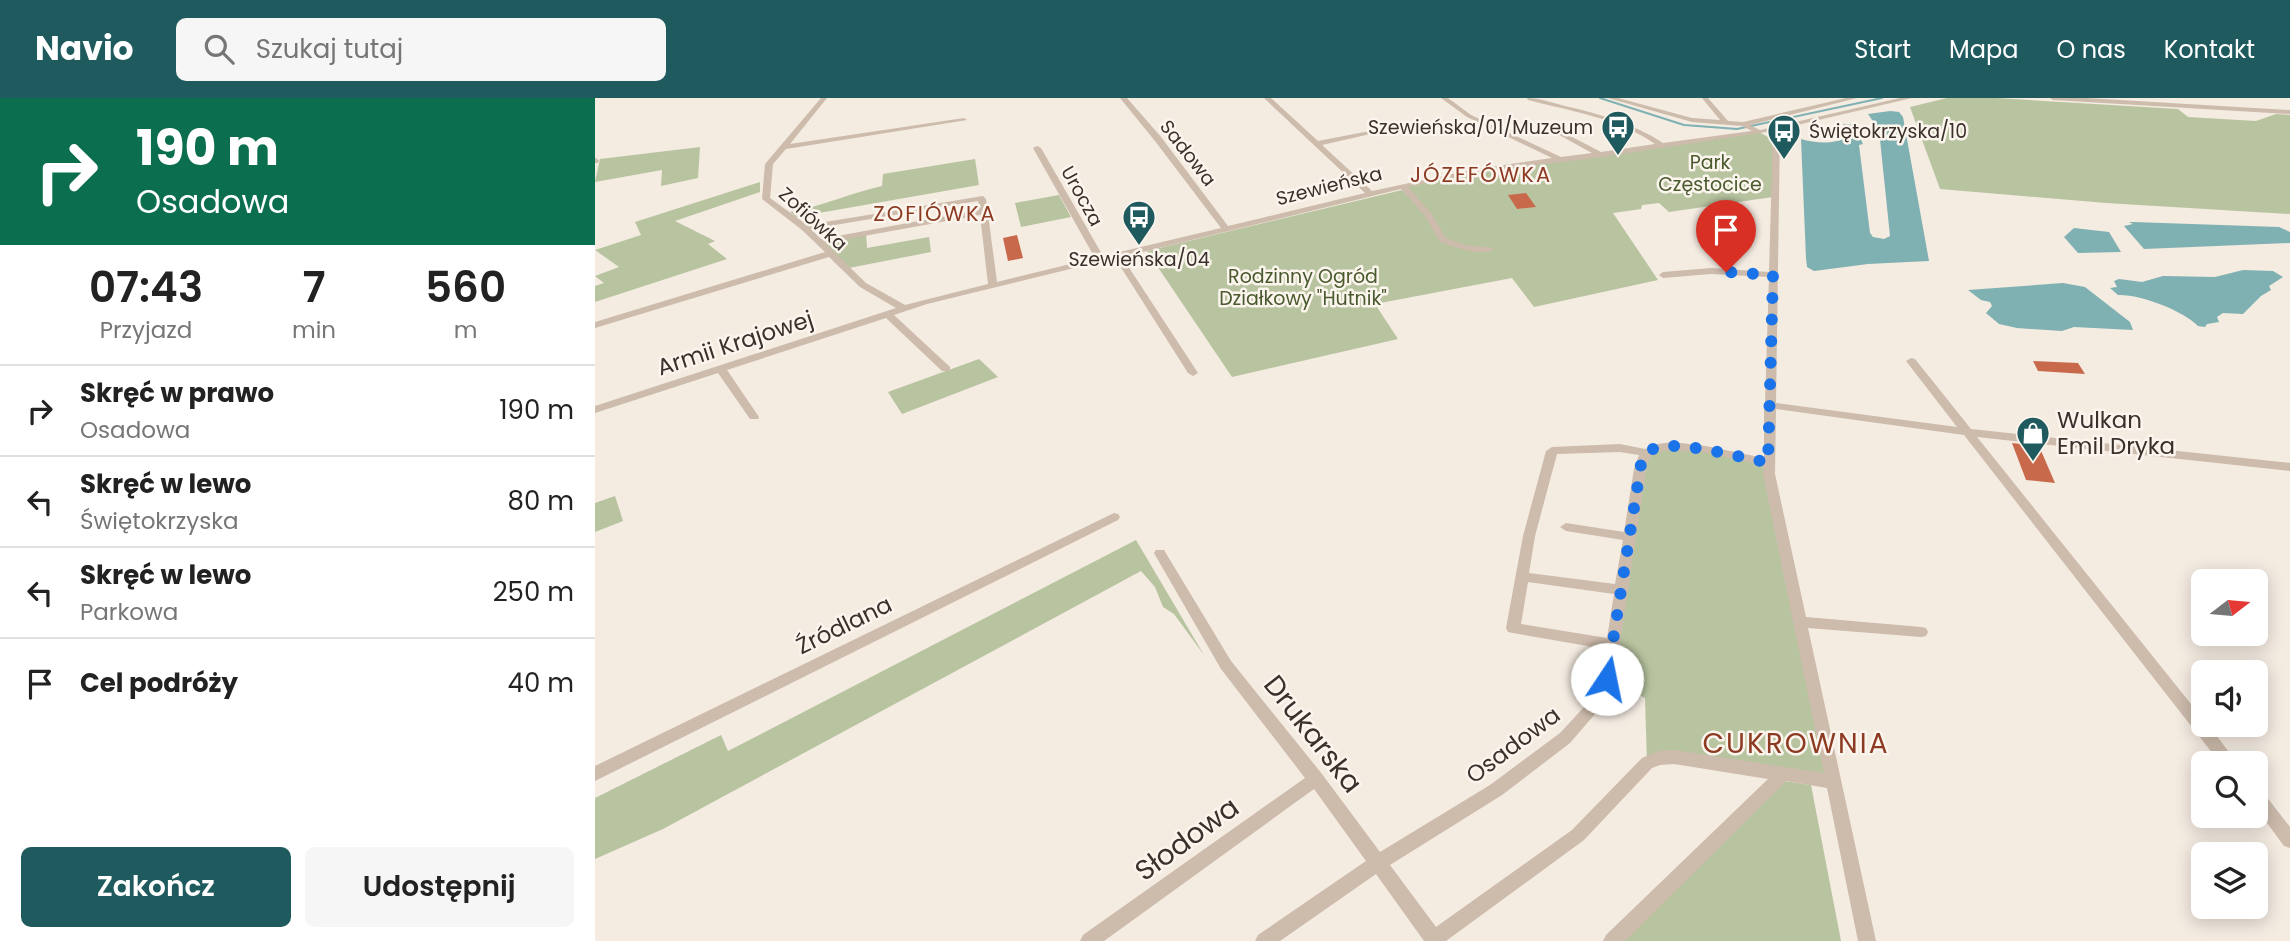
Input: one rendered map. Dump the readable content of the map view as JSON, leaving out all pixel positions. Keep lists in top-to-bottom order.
{
  "streets": {
    "street": [
      "Sadowa",
      "Szewieńska",
      "Urocza",
      "Zofiówka",
      "Armii Krajowej",
      "Źródlana",
      "Drukarska",
      "Osadowa",
      "Słodowa"
    ]
  },
  "crossings": [
    ["Sadowa", "Szewieńska"],
    ["Szewieńska", "Urocza"],
    ["Szewieńska", "Zofiówka"],
    ["Szewieńska", "Armii Krajowej"],
    ["Zofiówka", "Armii Krajowej"],
    ["Drukarska", "Osadowa"],
    ["Drukarska", "Słodowa"]
  ],
  "districts": ["JÓZEFÓWKA", "ZOFIÓWKA", "CUKROWNIA"],
  "parks": ["Park Częstocice", "Rodzinny Ogród Działkowy \"Hutnik\""],
  "places": {
    "bus stop": ["Szewieńska/01/Muzeum", "Świętokrzyska/10", "Szewieńska/04"],
    "shop": ["Wulkan Emil Dryka"]
  },
  "north": "right",
  "page": {
    "header": "Navio",
    "search": "Szukaj tutaj",
    "nav": [
      "Start",
      "Mapa",
      "O nas",
      "Kontakt"
    ],
    "turn": ["190 m", "Osadowa"],
    "eta": [
      "07:43",
      "Przyjazd",
      "7",
      "min",
      "560",
      "m"
    ],
    "list": [
      {
        "name": "Skręć w prawo",
        "note": "Osadowa",
        "value": "190 m"
      },
      {
        "name": "Skręć w lewo",
        "note": "Świętokrzyska",
        "value": "80 m"
      },
      {
        "name": "Skręć w lewo",
        "note": "Parkowa",
        "value": "250 m"
      },
      {
        "name": "Cel podróży",
        "value": "40 m"
      }
    ],
    "buttons": ["Zakończ", "Udostępnij"]
  }
}
